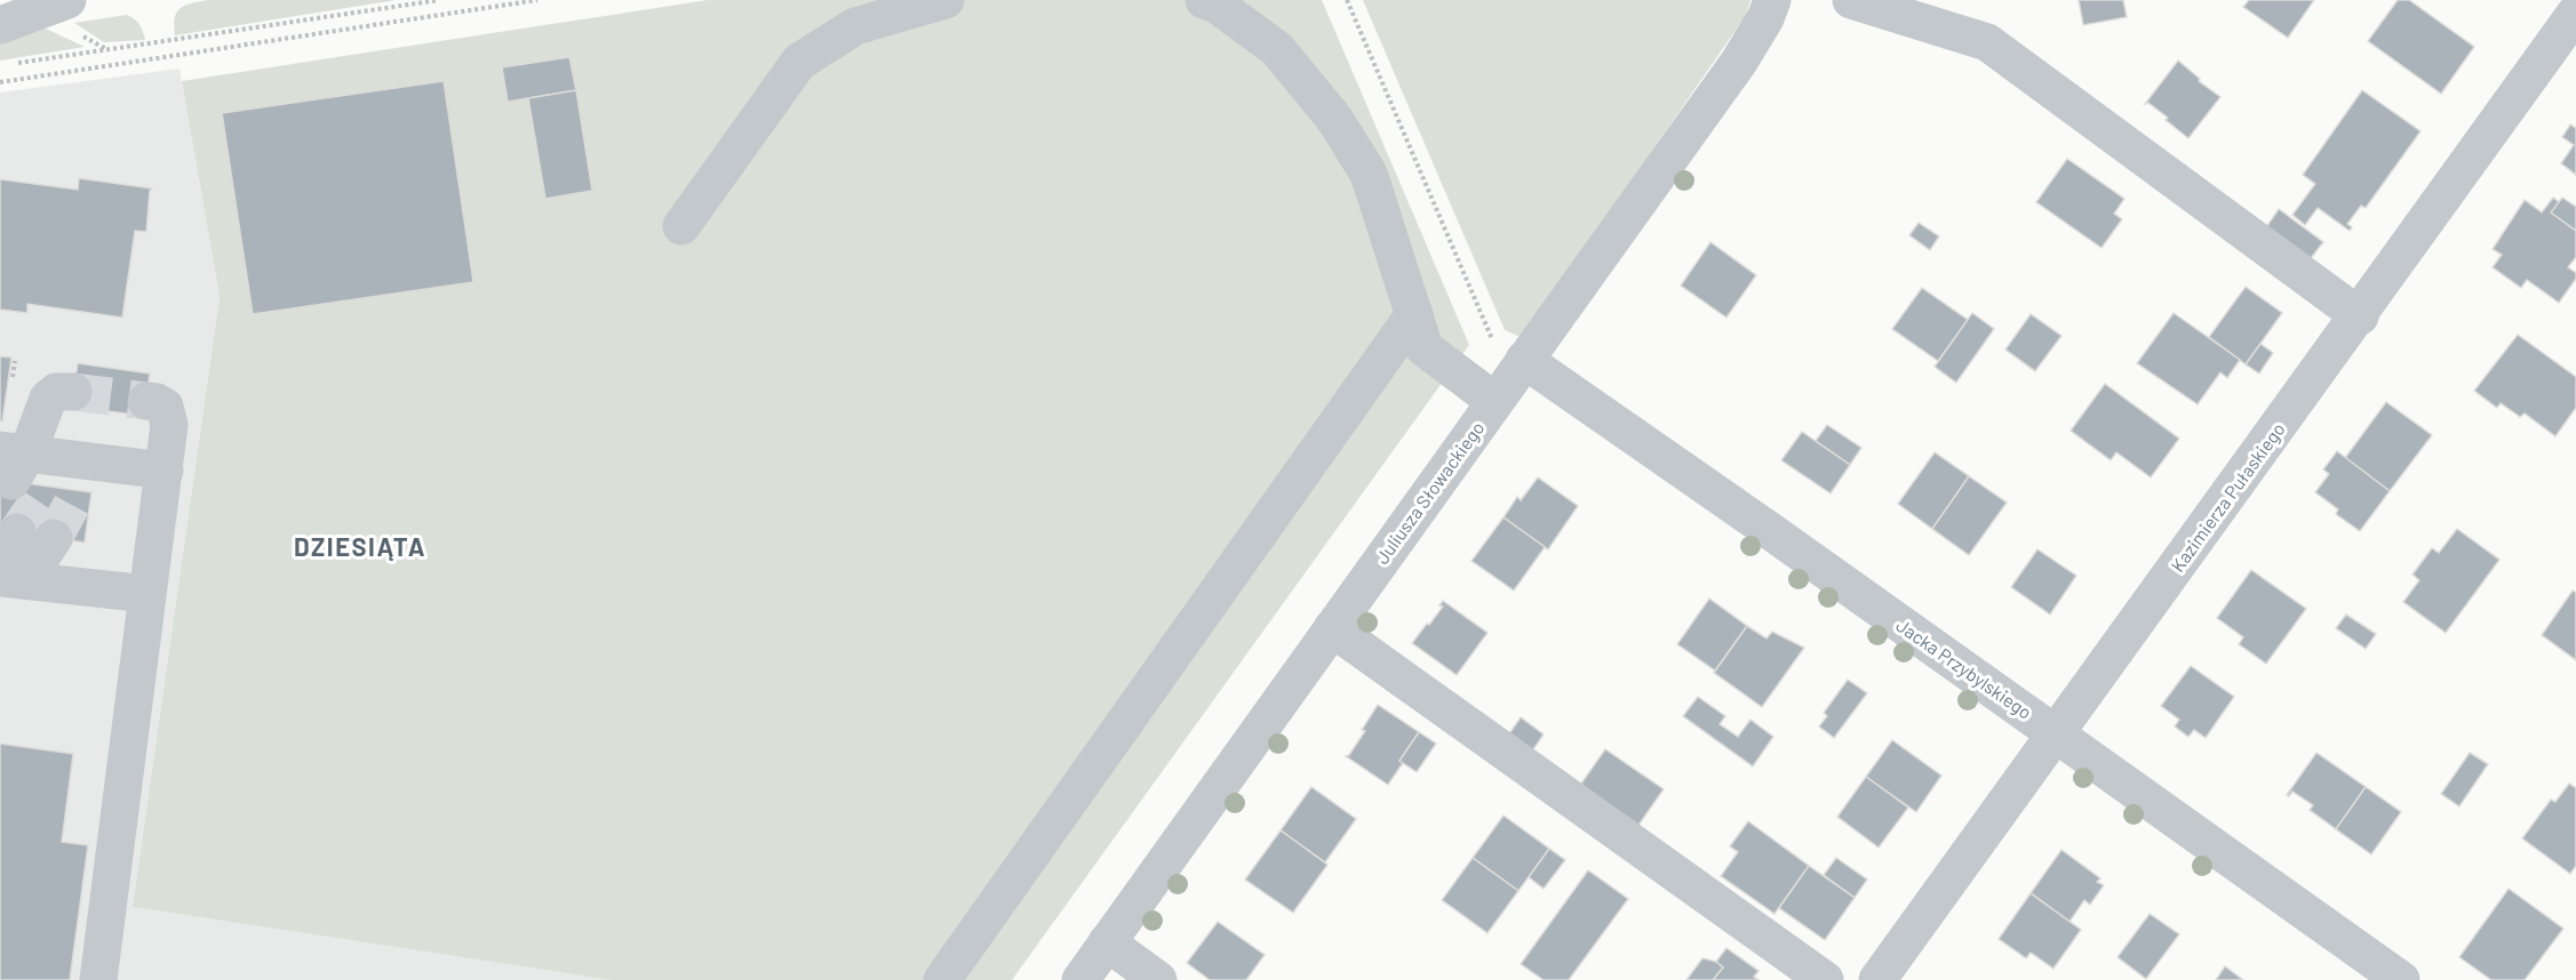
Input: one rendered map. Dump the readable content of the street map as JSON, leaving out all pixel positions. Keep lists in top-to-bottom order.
{
  "streets": {
    "street": ["Juliusza Słowackiego", "Kazimierza Pułaskiego", "Jacka Przybylskiego"]
  },
  "crossings": [
    ["Juliusza Słowackiego", "Jacka Przybylskiego"],
    ["Kazimierza Pułaskiego", "Jacka Przybylskiego"]
  ],
  "districts": ["DZIESIĄTA"]
}
